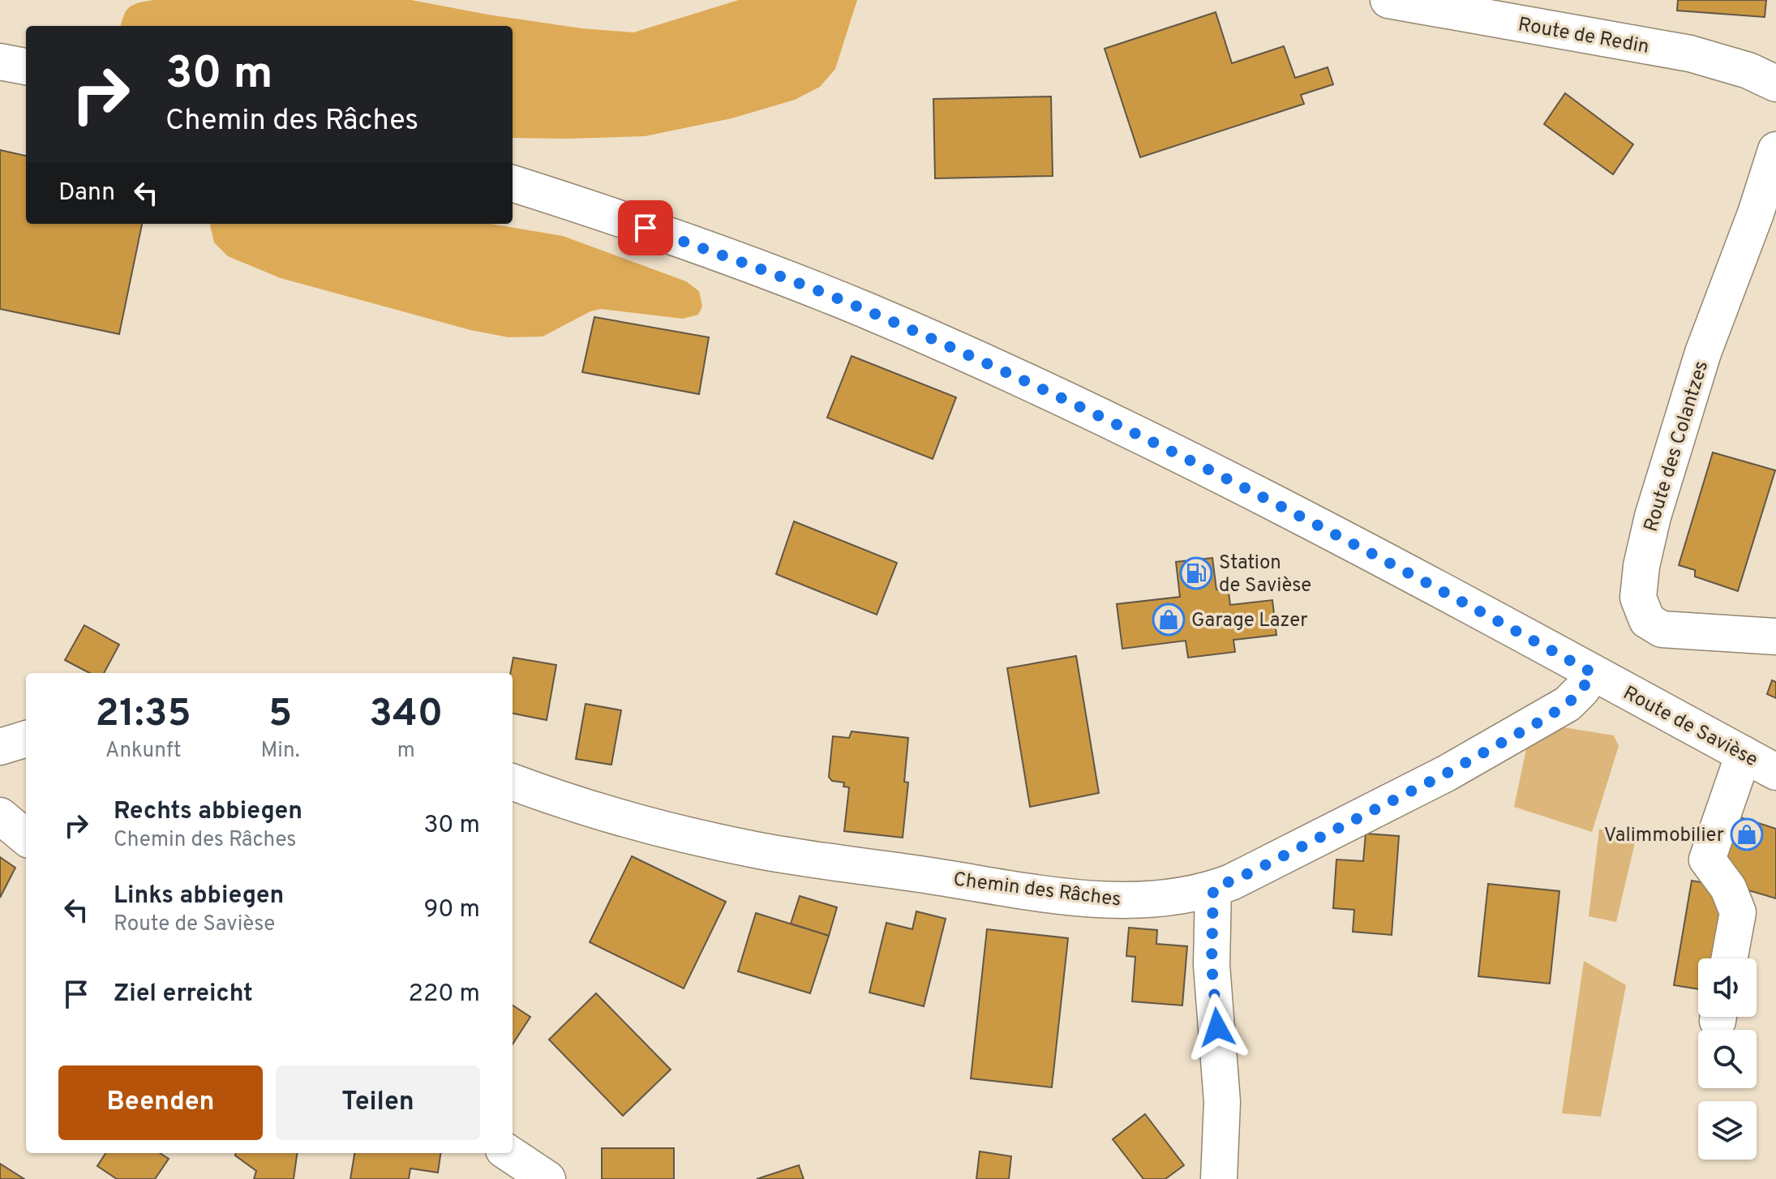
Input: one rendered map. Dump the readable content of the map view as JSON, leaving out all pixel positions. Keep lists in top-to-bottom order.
{
  "streets": {
    "street": [
      "Route de Redin",
      "Route des Colantzes",
      "Route de Savièse",
      "Chemin des Râches"
    ]
  },
  "crossings": [
    ["Route de Savièse", "Chemin des Râches"]
  ],
  "places": {
    "fuel station": ["Station de Savièse"],
    "shop": ["Garage Lazer", "Valimmobilier"]
  },
  "page": {
    "turn": ["30 m", "Chemin des Râches"],
    "then": "Dann",
    "eta": [
      "21:35",
      "Ankunft",
      "5",
      "Min.",
      "340",
      "m"
    ],
    "list": [
      {
        "name": "Rechts abbiegen",
        "note": "Chemin des Râches",
        "value": "30 m"
      },
      {
        "name": "Links abbiegen",
        "note": "Route de Savièse",
        "value": "90 m"
      },
      {
        "name": "Ziel erreicht",
        "value": "220 m"
      }
    ],
    "buttons": ["Beenden", "Teilen"]
  }
}
